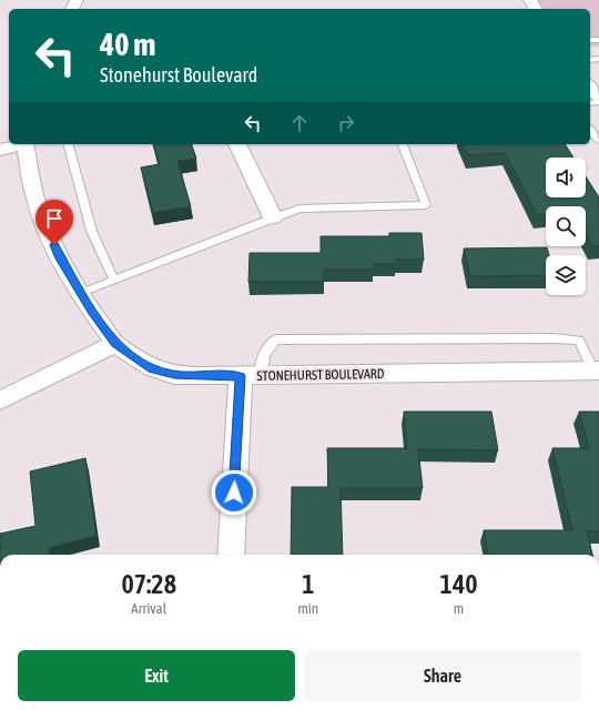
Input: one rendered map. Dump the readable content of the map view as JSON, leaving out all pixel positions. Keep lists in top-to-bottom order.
{
  "streets": {
    "street": ["STONEHURST BOULEVARD"]
  },
  "page": {
    "turn": ["40 m", "Stonehurst Boulevard"],
    "eta": [
      "07:28",
      "Arrival",
      "1",
      "min",
      "140",
      "m"
    ],
    "buttons": ["Exit", "Share"]
  }
}
